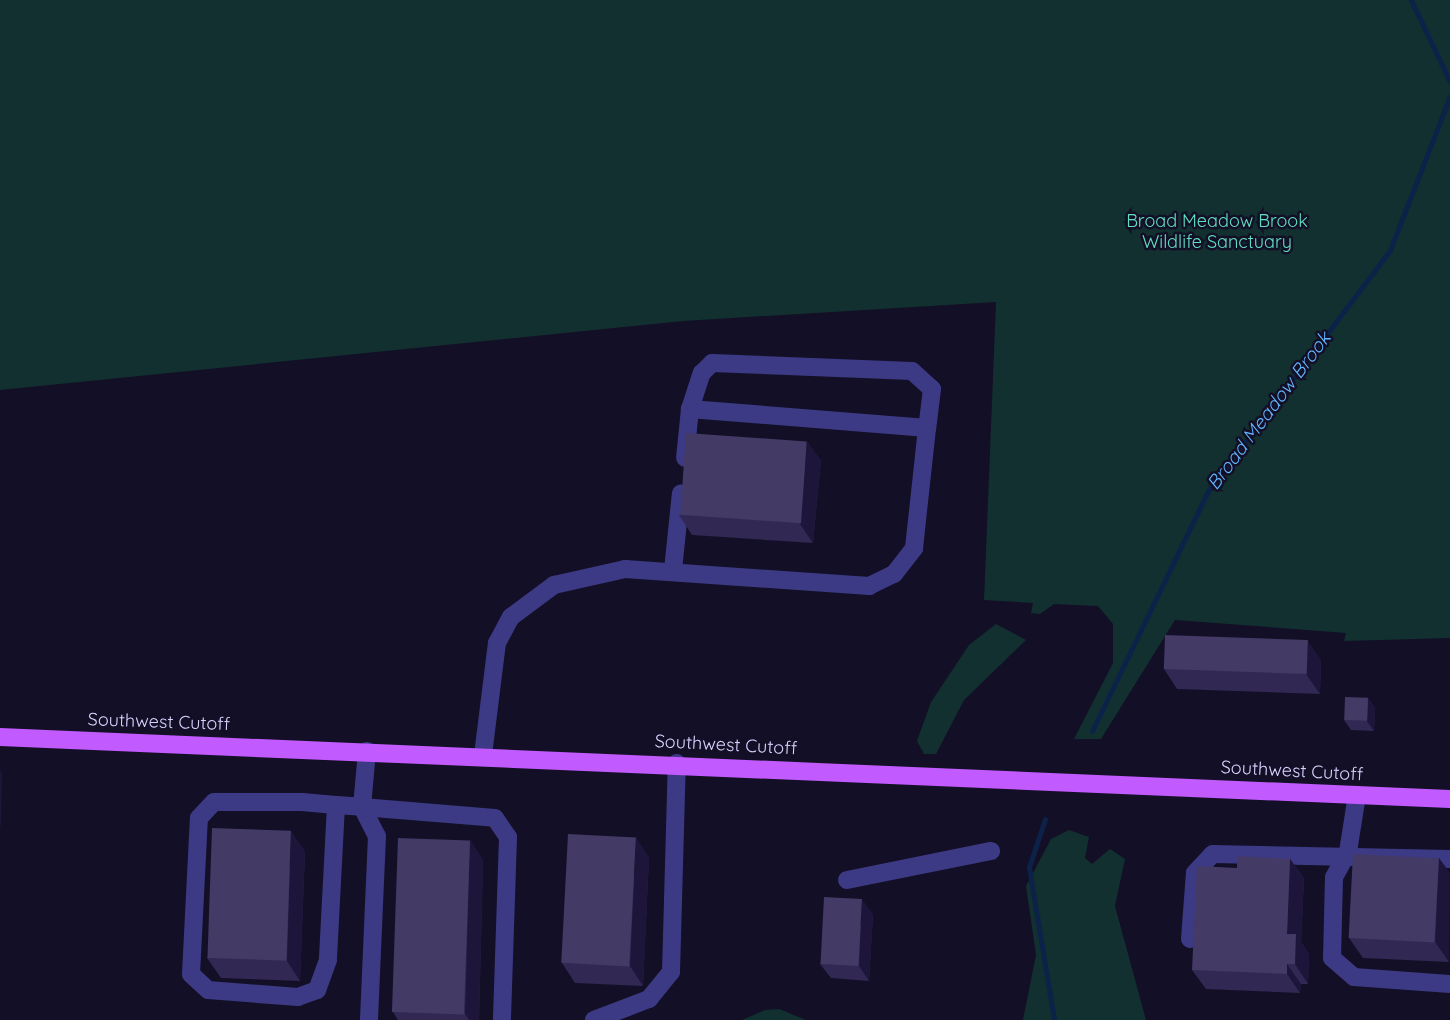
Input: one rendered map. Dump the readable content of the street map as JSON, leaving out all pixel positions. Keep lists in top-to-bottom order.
{
  "streets": {
    "main road": ["Southwest Cutoff"]
  },
  "water": ["Broad Meadow Brook"],
  "parks": ["Broad Meadow Brook Wildlife Sanctuary"]
}
